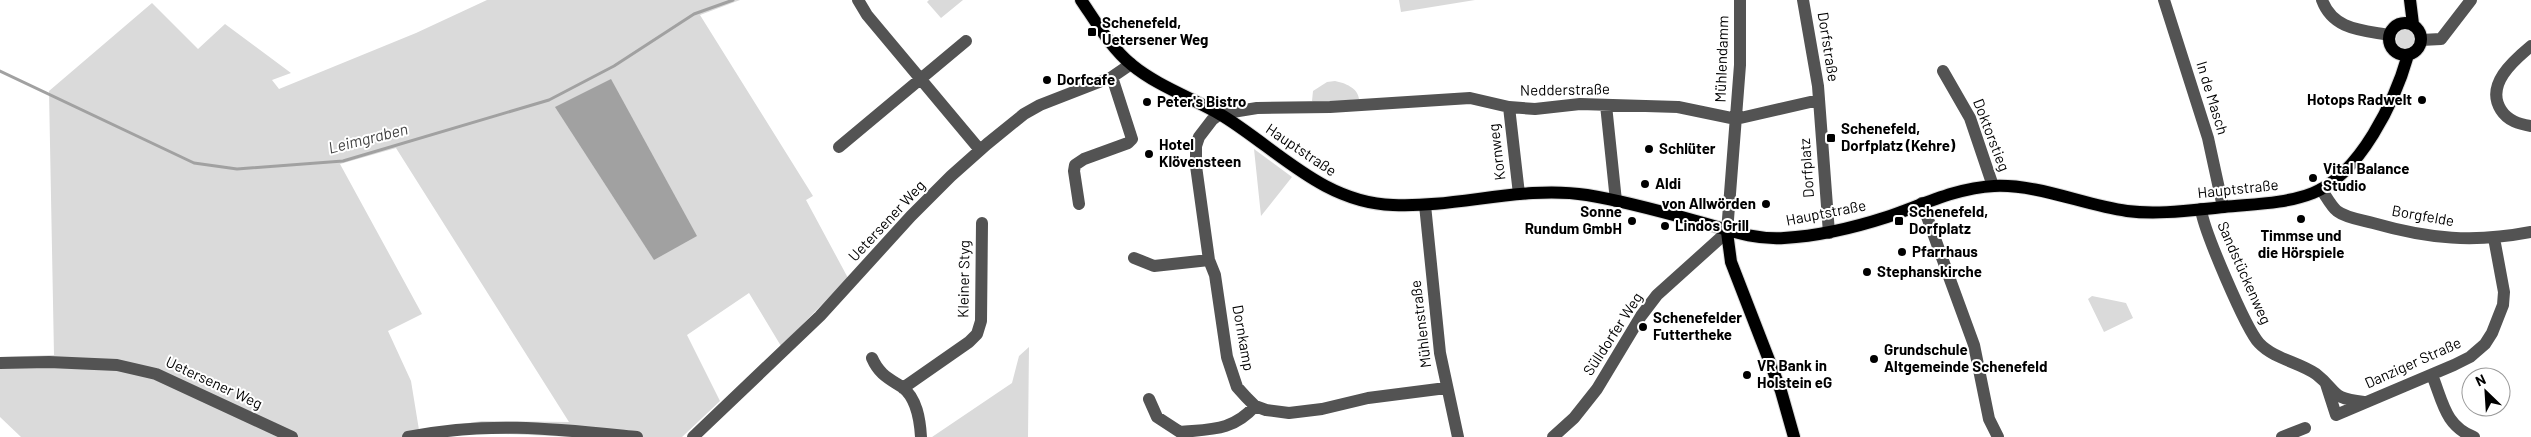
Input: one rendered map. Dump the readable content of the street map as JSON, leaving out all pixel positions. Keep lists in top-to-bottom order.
{
  "streets": {
    "main road": ["Hauptstraße"],
    "street": [
      "Dorfstraße",
      "Mühlendamm",
      "Nedderstraße",
      "In de Masch",
      "Doktorstieg",
      "Kornweg",
      "Dorfplatz",
      "Borgfelde",
      "Uetersener Weg",
      "Sandstückenweg",
      "Kleiner Styg",
      "Mühlenstraße",
      "Sülldorfer Weg",
      "Dornkamp",
      "Danziger Straße"
    ]
  },
  "crossings": [
    ["Dorfstraße", "Nedderstraße"],
    ["Dorfstraße", "Dorfplatz"],
    ["Mühlendamm", "Nedderstraße"],
    ["Mühlendamm", "Hauptstraße"],
    ["Mühlendamm", "Sülldorfer Weg"],
    ["Nedderstraße", "Hauptstraße"],
    ["Nedderstraße", "Kornweg"],
    ["Nedderstraße", "Dorfplatz"],
    ["Nedderstraße", "Dornkamp"],
    ["In de Masch", "Hauptstraße"],
    ["Doktorstieg", "Hauptstraße"],
    ["Hauptstraße", "Kornweg"],
    ["Hauptstraße", "Dorfplatz"],
    ["Hauptstraße", "Borgfelde"],
    ["Hauptstraße", "Uetersener Weg"],
    ["Hauptstraße", "Sandstückenweg"],
    ["Hauptstraße", "Mühlenstraße"],
    ["Hauptstraße", "Sülldorfer Weg"],
    ["Hauptstraße", "Dornkamp"],
    ["Borgfelde", "Danziger Straße"],
    ["Sandstückenweg", "Danziger Straße"]
  ],
  "water": ["Leimgraben"],
  "places": {
    "transit": ["Schenefeld, Uetersener Weg", "Schenefeld, Dorfplatz (Kehre)", "Schenefeld, Dorfplatz"],
    "other": [
      "Dorfcafe",
      "Hotops Radwelt",
      "Peter's Bistro",
      "Schlüter",
      "Hotel Klövensteen",
      "Vital Balance Studio",
      "Aldi",
      "von Allwörden",
      "Timmse und die Hörspiele",
      "Sonne Rundum GmbH",
      "Lindos Grill",
      "Pfarrhaus",
      "Stephanskirche",
      "Schenefelder Futtertheke",
      "Grundschule Altgemeinde Schenefeld",
      "VR Bank in Holstein eG"
    ]
  },
  "north": "top left"
}
